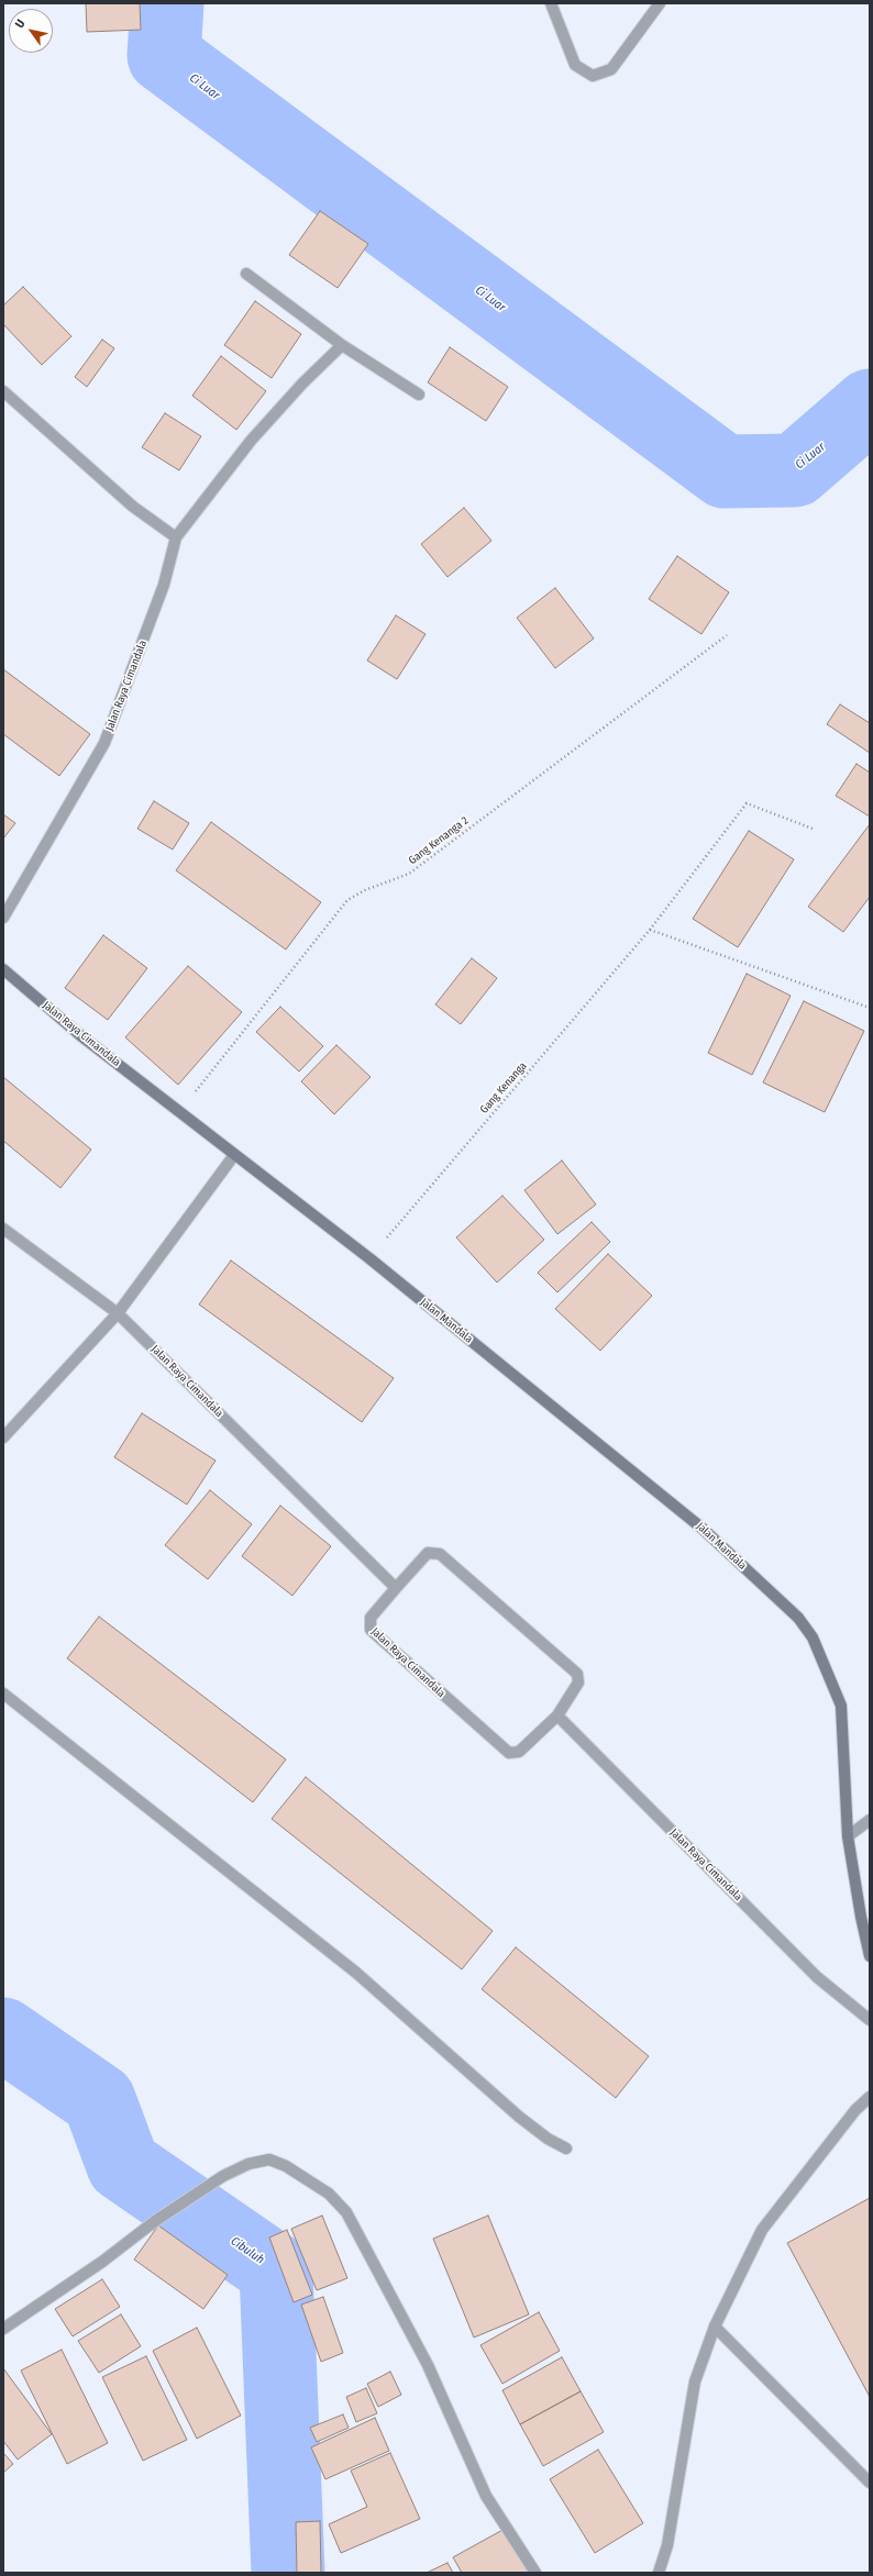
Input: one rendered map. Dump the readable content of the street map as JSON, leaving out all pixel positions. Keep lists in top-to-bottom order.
{
  "streets": {
    "street": ["Jalan Raya Cimandala", "Jalan Mandala"],
    "path": ["Gang Kenanga 2", "Gang Kenanga"]
  },
  "crossings": [
    ["Jalan Raya Cimandala", "Gang Kenanga 2"],
    ["Jalan Raya Cimandala", "Gang Kenanga"],
    ["Jalan Raya Cimandala", "Jalan Mandala"],
    ["Gang Kenanga", "Jalan Mandala"]
  ],
  "water": ["Ci Luar", "Cibuluh"],
  "north": "top left"
}
